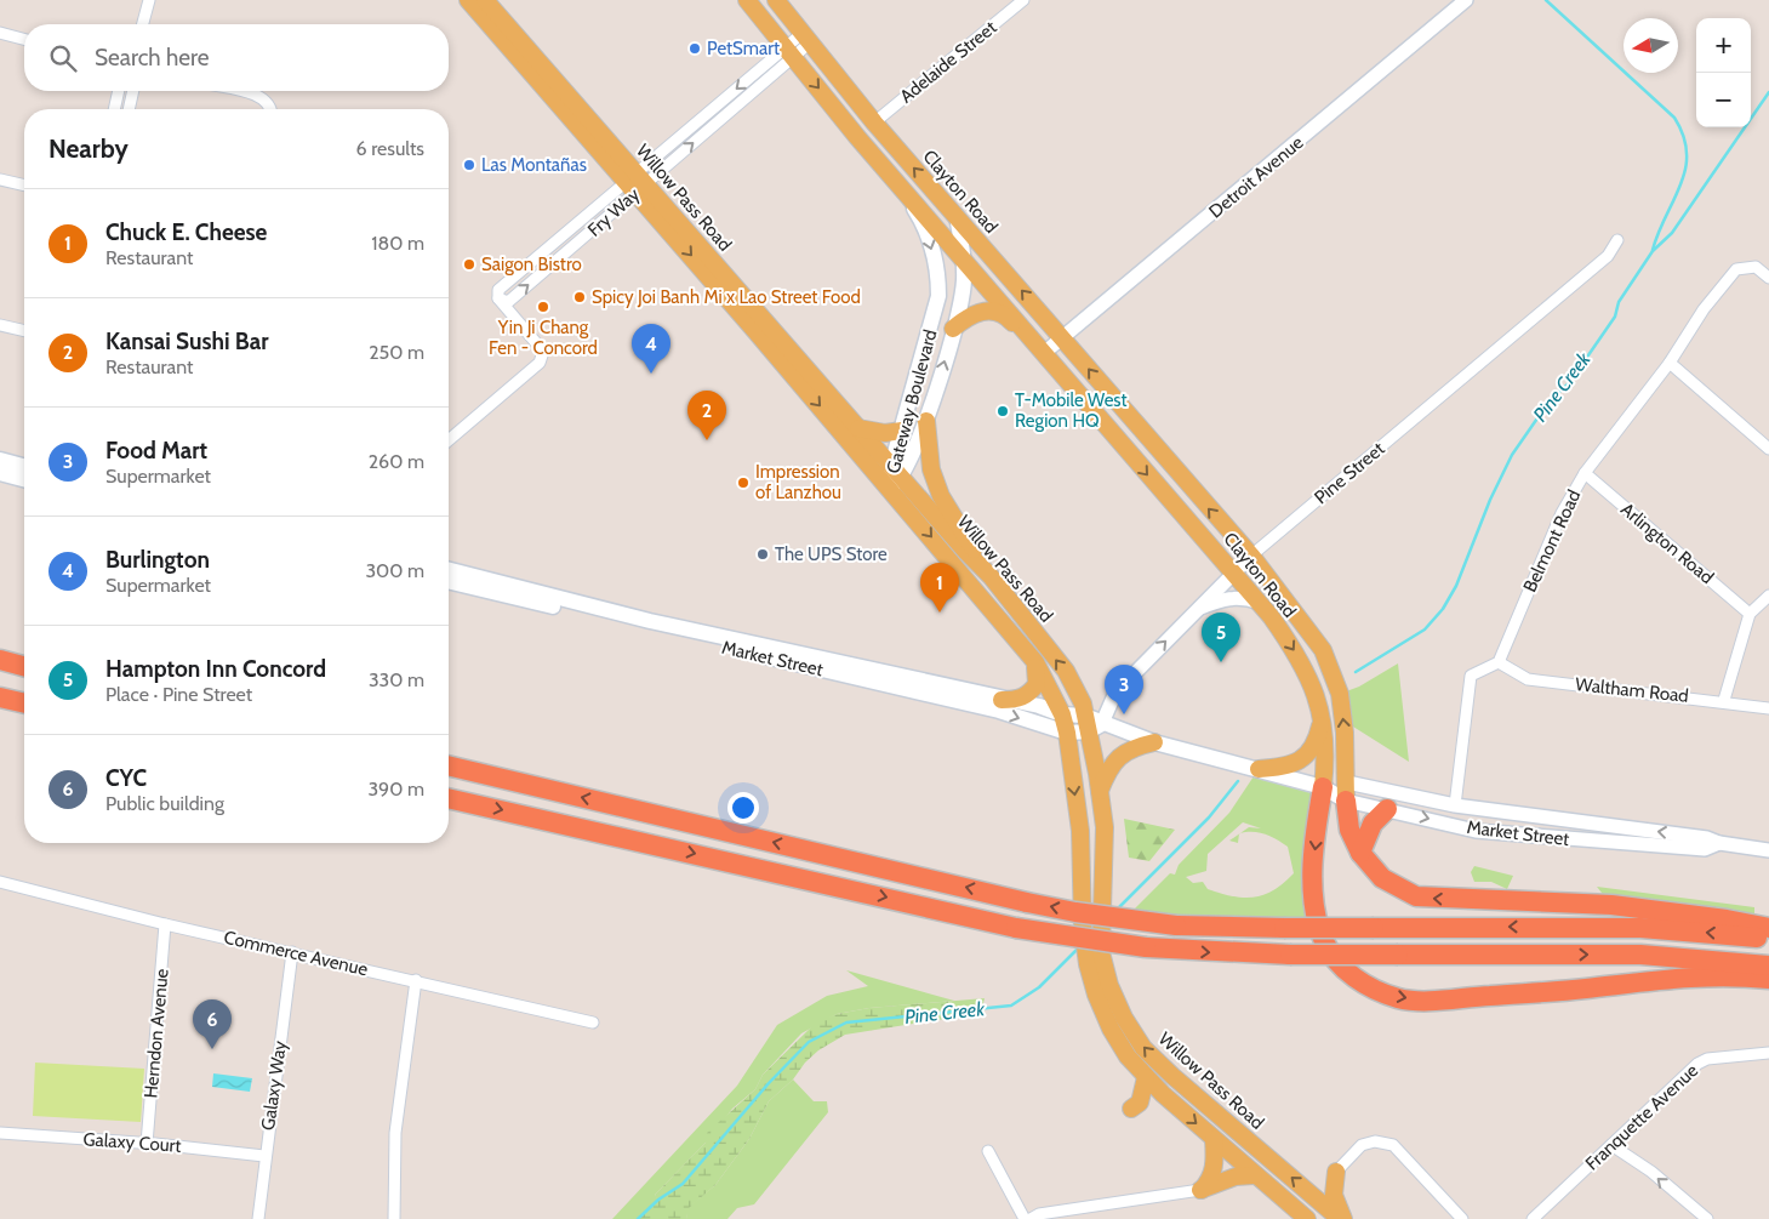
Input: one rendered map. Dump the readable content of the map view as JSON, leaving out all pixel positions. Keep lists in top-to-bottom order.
{
  "streets": {
    "main road": [
      "Clayton Road",
      "Willow Pass Road",
      "Gateway Boulevard",
      "Market Street"
    ],
    "street": [
      "Adelaide Street",
      "Detroit Avenue",
      "Fry Way",
      "Pine Street",
      "Belmont Road",
      "Arlington Road",
      "Waltham Road",
      "Commerce Avenue",
      "Herndon Avenue",
      "Galaxy Way",
      "Franquette Avenue",
      "Galaxy Court"
    ]
  },
  "crossings": [
    ["Adelaide Street", "Clayton Road"],
    ["Detroit Avenue", "Clayton Road"],
    ["Clayton Road", "Fry Way"],
    ["Clayton Road", "Gateway Boulevard"],
    ["Clayton Road", "Pine Street"],
    ["Clayton Road", "Market Street"],
    ["Willow Pass Road", "Fry Way"],
    ["Willow Pass Road", "Gateway Boulevard"],
    ["Willow Pass Road", "Pine Street"],
    ["Willow Pass Road", "Market Street"],
    ["Pine Street", "Market Street"],
    ["Belmont Road", "Arlington Road"],
    ["Belmont Road", "Waltham Road"],
    ["Commerce Avenue", "Herndon Avenue"],
    ["Commerce Avenue", "Galaxy Way"],
    ["Herndon Avenue", "Galaxy Court"],
    ["Galaxy Way", "Galaxy Court"]
  ],
  "water": ["Pine Creek"],
  "places": [
    "PetSmart",
    "Las Montañas",
    "Saigon Bistro",
    "Spicy Joi Banh Mi x Lao Street Food",
    "Yin Ji Chang Fen - Concord",
    "T-Mobile West Region HQ",
    "Impression of Lanzhou",
    "The UPS Store"
  ],
  "north": "left",
  "page": {
    "map_buttons": ["+", "−"],
    "search": "Search here",
    "heading": ["Nearby", "6 results"],
    "list": [
      {
        "mark": "1",
        "name": "Chuck E. Cheese",
        "note": "Restaurant",
        "value": "180 m"
      },
      {
        "mark": "2",
        "name": "Kansai Sushi Bar",
        "note": "Restaurant",
        "value": "250 m"
      },
      {
        "mark": "3",
        "name": "Food Mart",
        "note": "Supermarket",
        "value": "260 m"
      },
      {
        "mark": "4",
        "name": "Burlington",
        "note": "Supermarket",
        "value": "300 m"
      },
      {
        "mark": "5",
        "name": "Hampton Inn Concord",
        "note": "Place · Pine Street",
        "value": "330 m"
      },
      {
        "mark": "6",
        "name": "CYC",
        "note": "Public building",
        "value": "390 m"
      }
    ],
    "pins": [
      "4",
      "2",
      "1",
      "5",
      "3",
      "6"
    ]
  }
}
